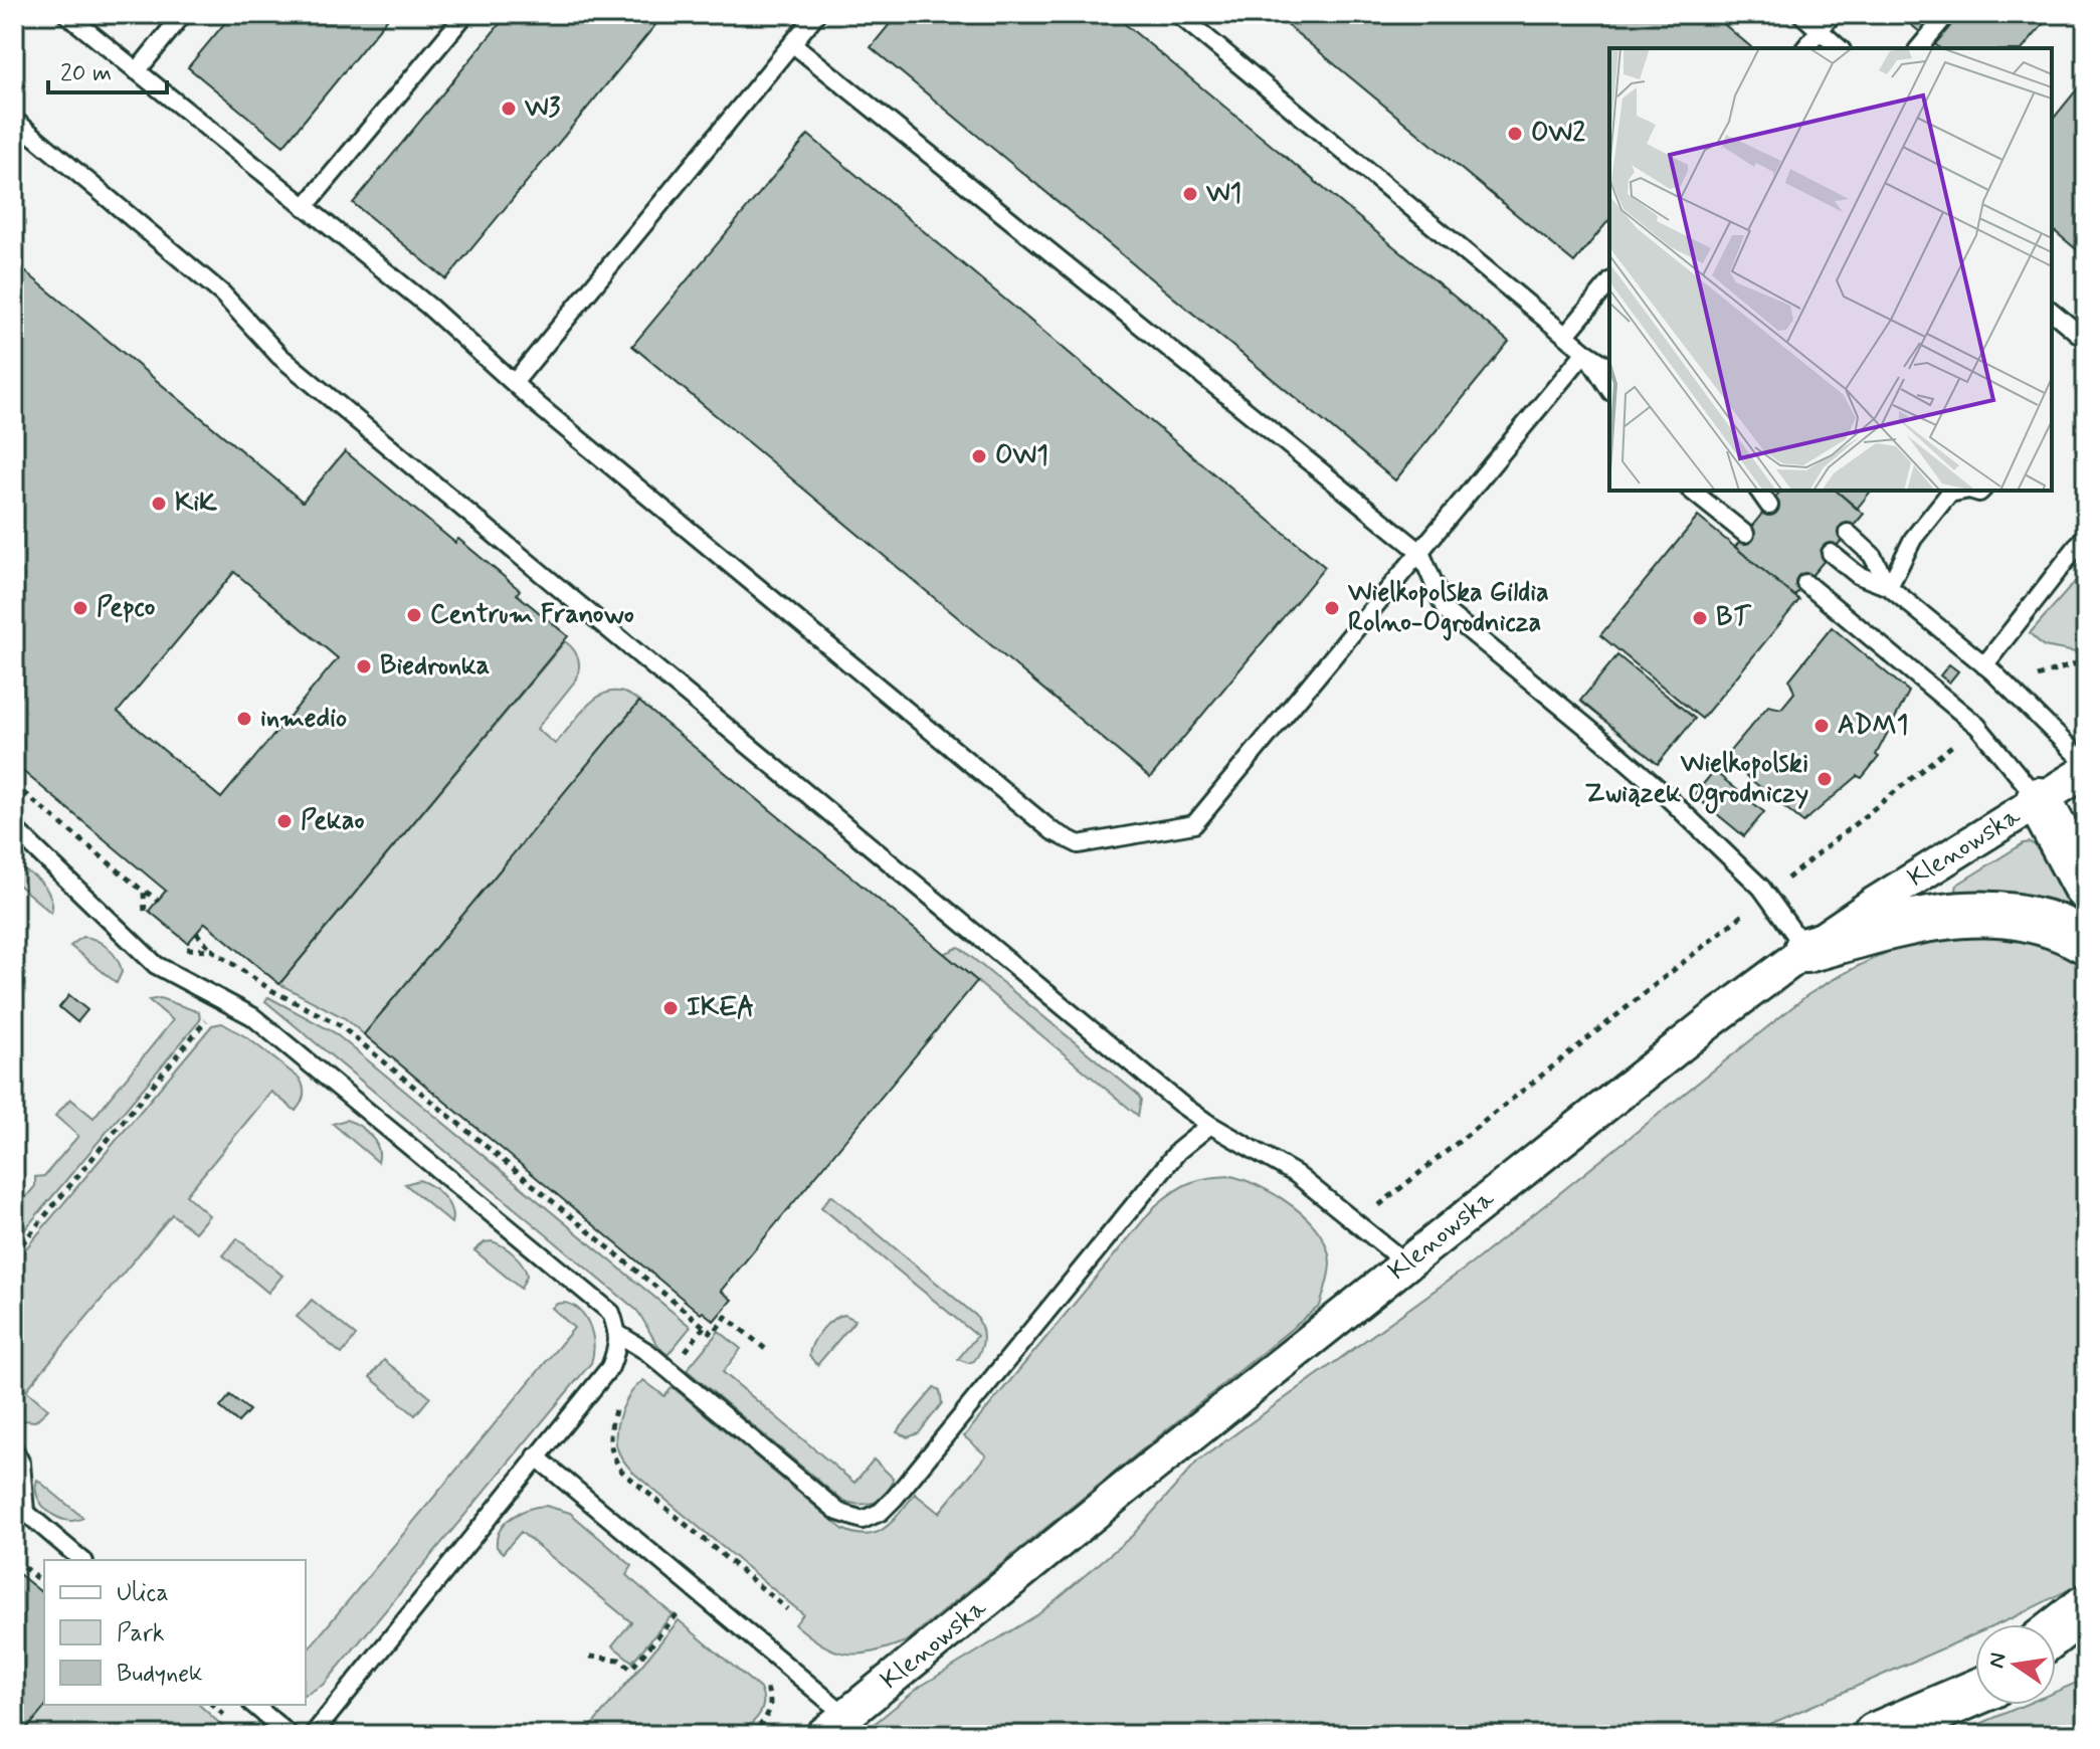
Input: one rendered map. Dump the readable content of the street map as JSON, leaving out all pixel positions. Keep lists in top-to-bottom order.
{
  "streets": {
    "street": ["Klenowska"]
  },
  "places": [
    "W3",
    "OW2",
    "W1",
    "OW1",
    "KiK",
    "Pepco",
    "Wielkopolska Gildia Rolno-Ogrodnicza",
    "Centrum Franowo",
    "BT",
    "Biedronka",
    "inmedio",
    "ADM1",
    "Wielkopolski Związek Ogrodniczy",
    "Pekao",
    "IKEA"
  ],
  "legend": ["Ulica", "Park", "Budynek"],
  "scale_bar": "20 m",
  "north": "left"
}
